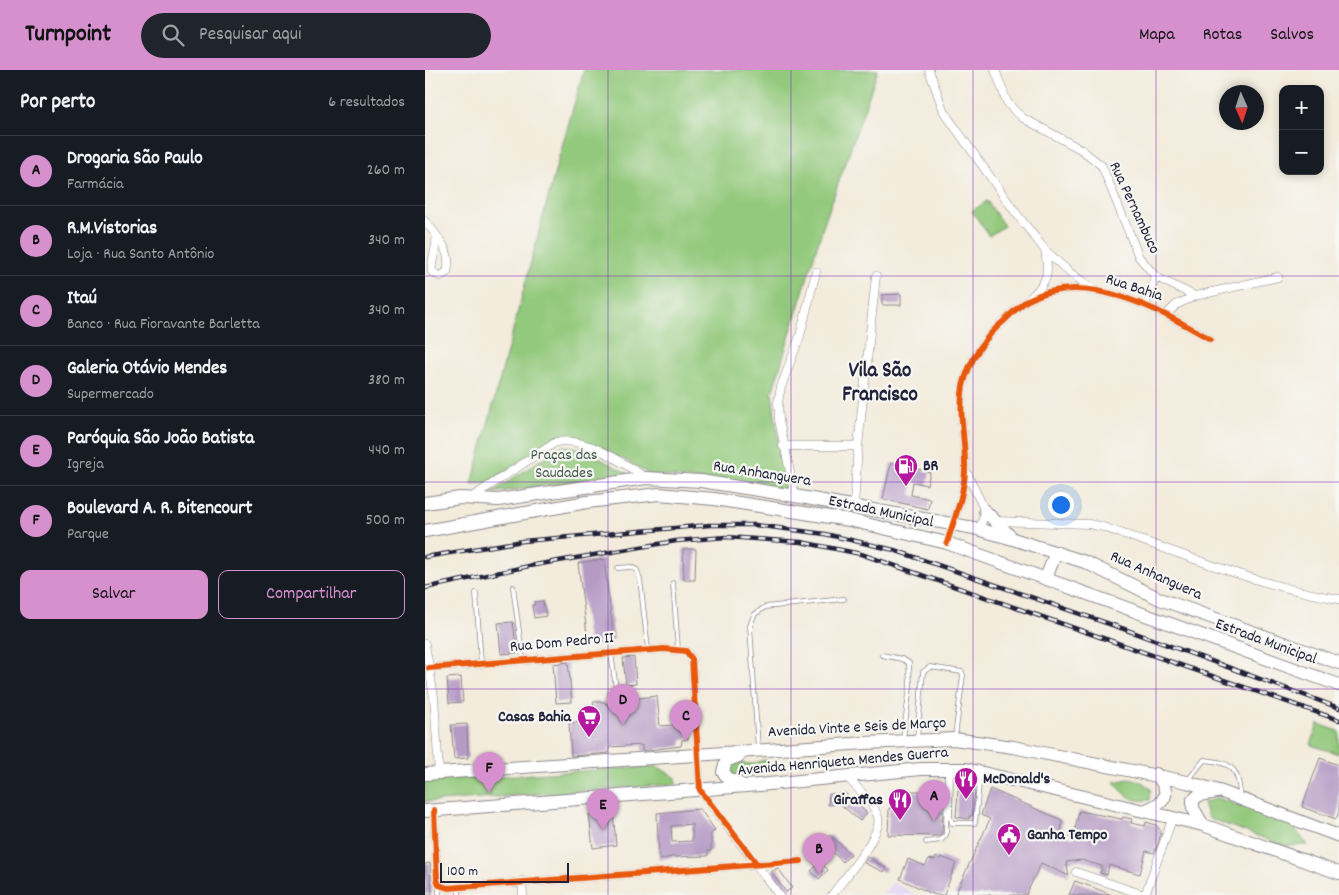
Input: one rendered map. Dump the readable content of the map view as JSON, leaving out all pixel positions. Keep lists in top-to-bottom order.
{
  "streets": {
    "main road": [
      "Rua Anhanguera",
      "Estrada Municipal",
      "Avenida Vinte e Seis de Março",
      "Avenida Henriqueta Mendes Guerra"
    ],
    "street": ["Rua Pernambuco", "Rua Bahia", "Rua Dom Pedro II"]
  },
  "districts": ["Vila São Francisco"],
  "parks": ["Praças das Saudades"],
  "places": {
    "fuel station": ["BR"],
    "supermarket": ["Casas Bahia"],
    "restaurant": ["McDonald's", "Giraffas"],
    "public building": ["Ganha Tempo"]
  },
  "scale_bar": "100 m",
  "north": "bottom",
  "page": {
    "header": "Turnpoint",
    "search": "Pesquisar aqui",
    "nav": ["Mapa", "Rotas", "Salvos"],
    "heading": ["Por perto", "6 resultados"],
    "map_buttons": ["+", "−"],
    "list": [
      {
        "mark": "A",
        "name": "Drogaria São Paulo",
        "note": "Farmácia",
        "value": "260 m"
      },
      {
        "mark": "B",
        "name": "R.M.Vistorias",
        "note": "Loja · Rua Santo Antônio",
        "value": "340 m"
      },
      {
        "mark": "C",
        "name": "Itaú",
        "note": "Banco · Rua Fioravante Barletta",
        "value": "340 m"
      },
      {
        "mark": "D",
        "name": "Galeria Otávio Mendes",
        "note": "Supermercado",
        "value": "380 m"
      },
      {
        "mark": "E",
        "name": "Paróquia São João Batista",
        "note": "Igreja",
        "value": "440 m"
      },
      {
        "mark": "F",
        "name": "Boulevard A. R. Bitencourt",
        "note": "Parque",
        "value": "500 m"
      }
    ],
    "buttons": ["Salvar", "Compartilhar"],
    "pins": [
      "D",
      "C",
      "F",
      "A",
      "E",
      "B"
    ],
    "scale": "100 m"
  }
}
